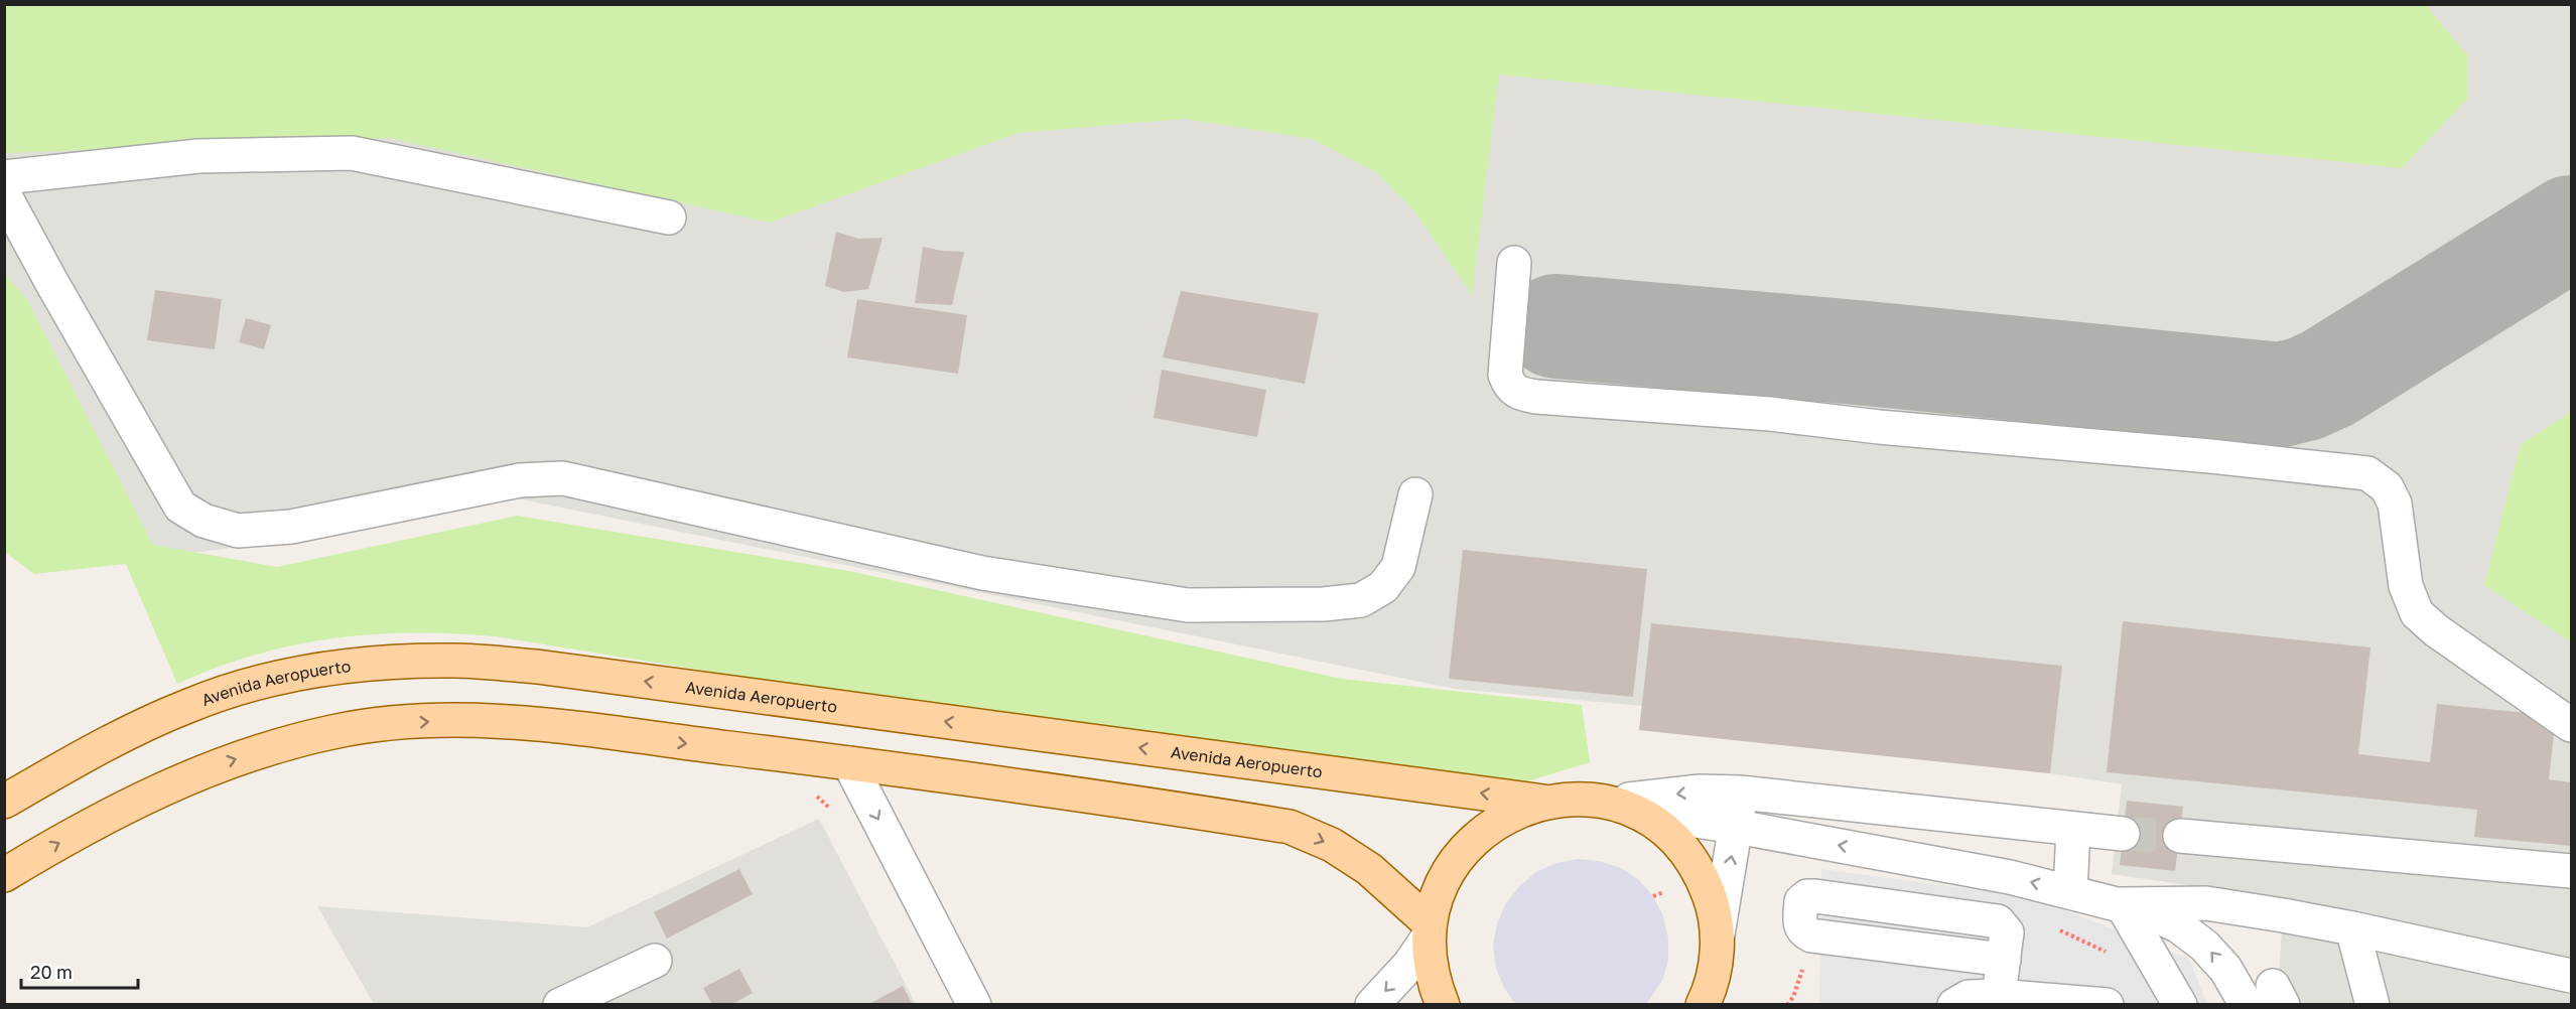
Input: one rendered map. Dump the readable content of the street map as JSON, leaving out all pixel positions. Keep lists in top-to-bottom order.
{
  "streets": {
    "main road": ["Avenida Aeropuerto"]
  },
  "scale_bar": "20 m"
}
